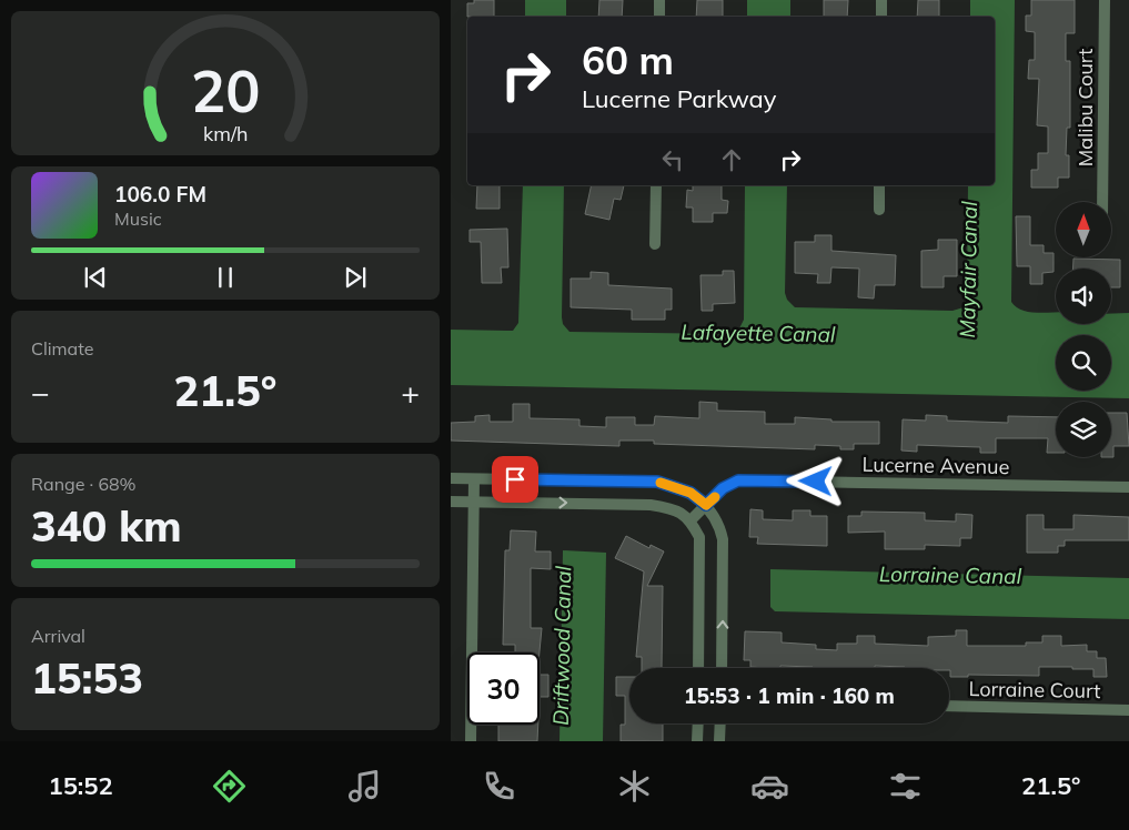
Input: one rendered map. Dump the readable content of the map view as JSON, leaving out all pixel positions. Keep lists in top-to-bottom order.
{
  "streets": {
    "street": ["Malibu Court", "Lucerne Avenue", "Lorraine Court"]
  },
  "water": [
    "Mayfair Canal",
    "Lafayette Canal",
    "Lorraine Canal",
    "Driftwood Canal"
  ],
  "north": "top",
  "page": {
    "turn": ["60 m", "Lucerne Parkway"],
    "song": ["106.0 FM", "Music"],
    "tile": [
      "Climate",
      ["Range · 68%", "340 km"],
      ["Arrival", "15:53"]
    ],
    "heat": ["−", "21.5°", "+"],
    "limit": "30",
    "trip": "15:53 · 1 min · 160 m",
    "tabs": ["15:52", "21.5°"],
    "gauge": ["20", "km/h"]
  }
}
